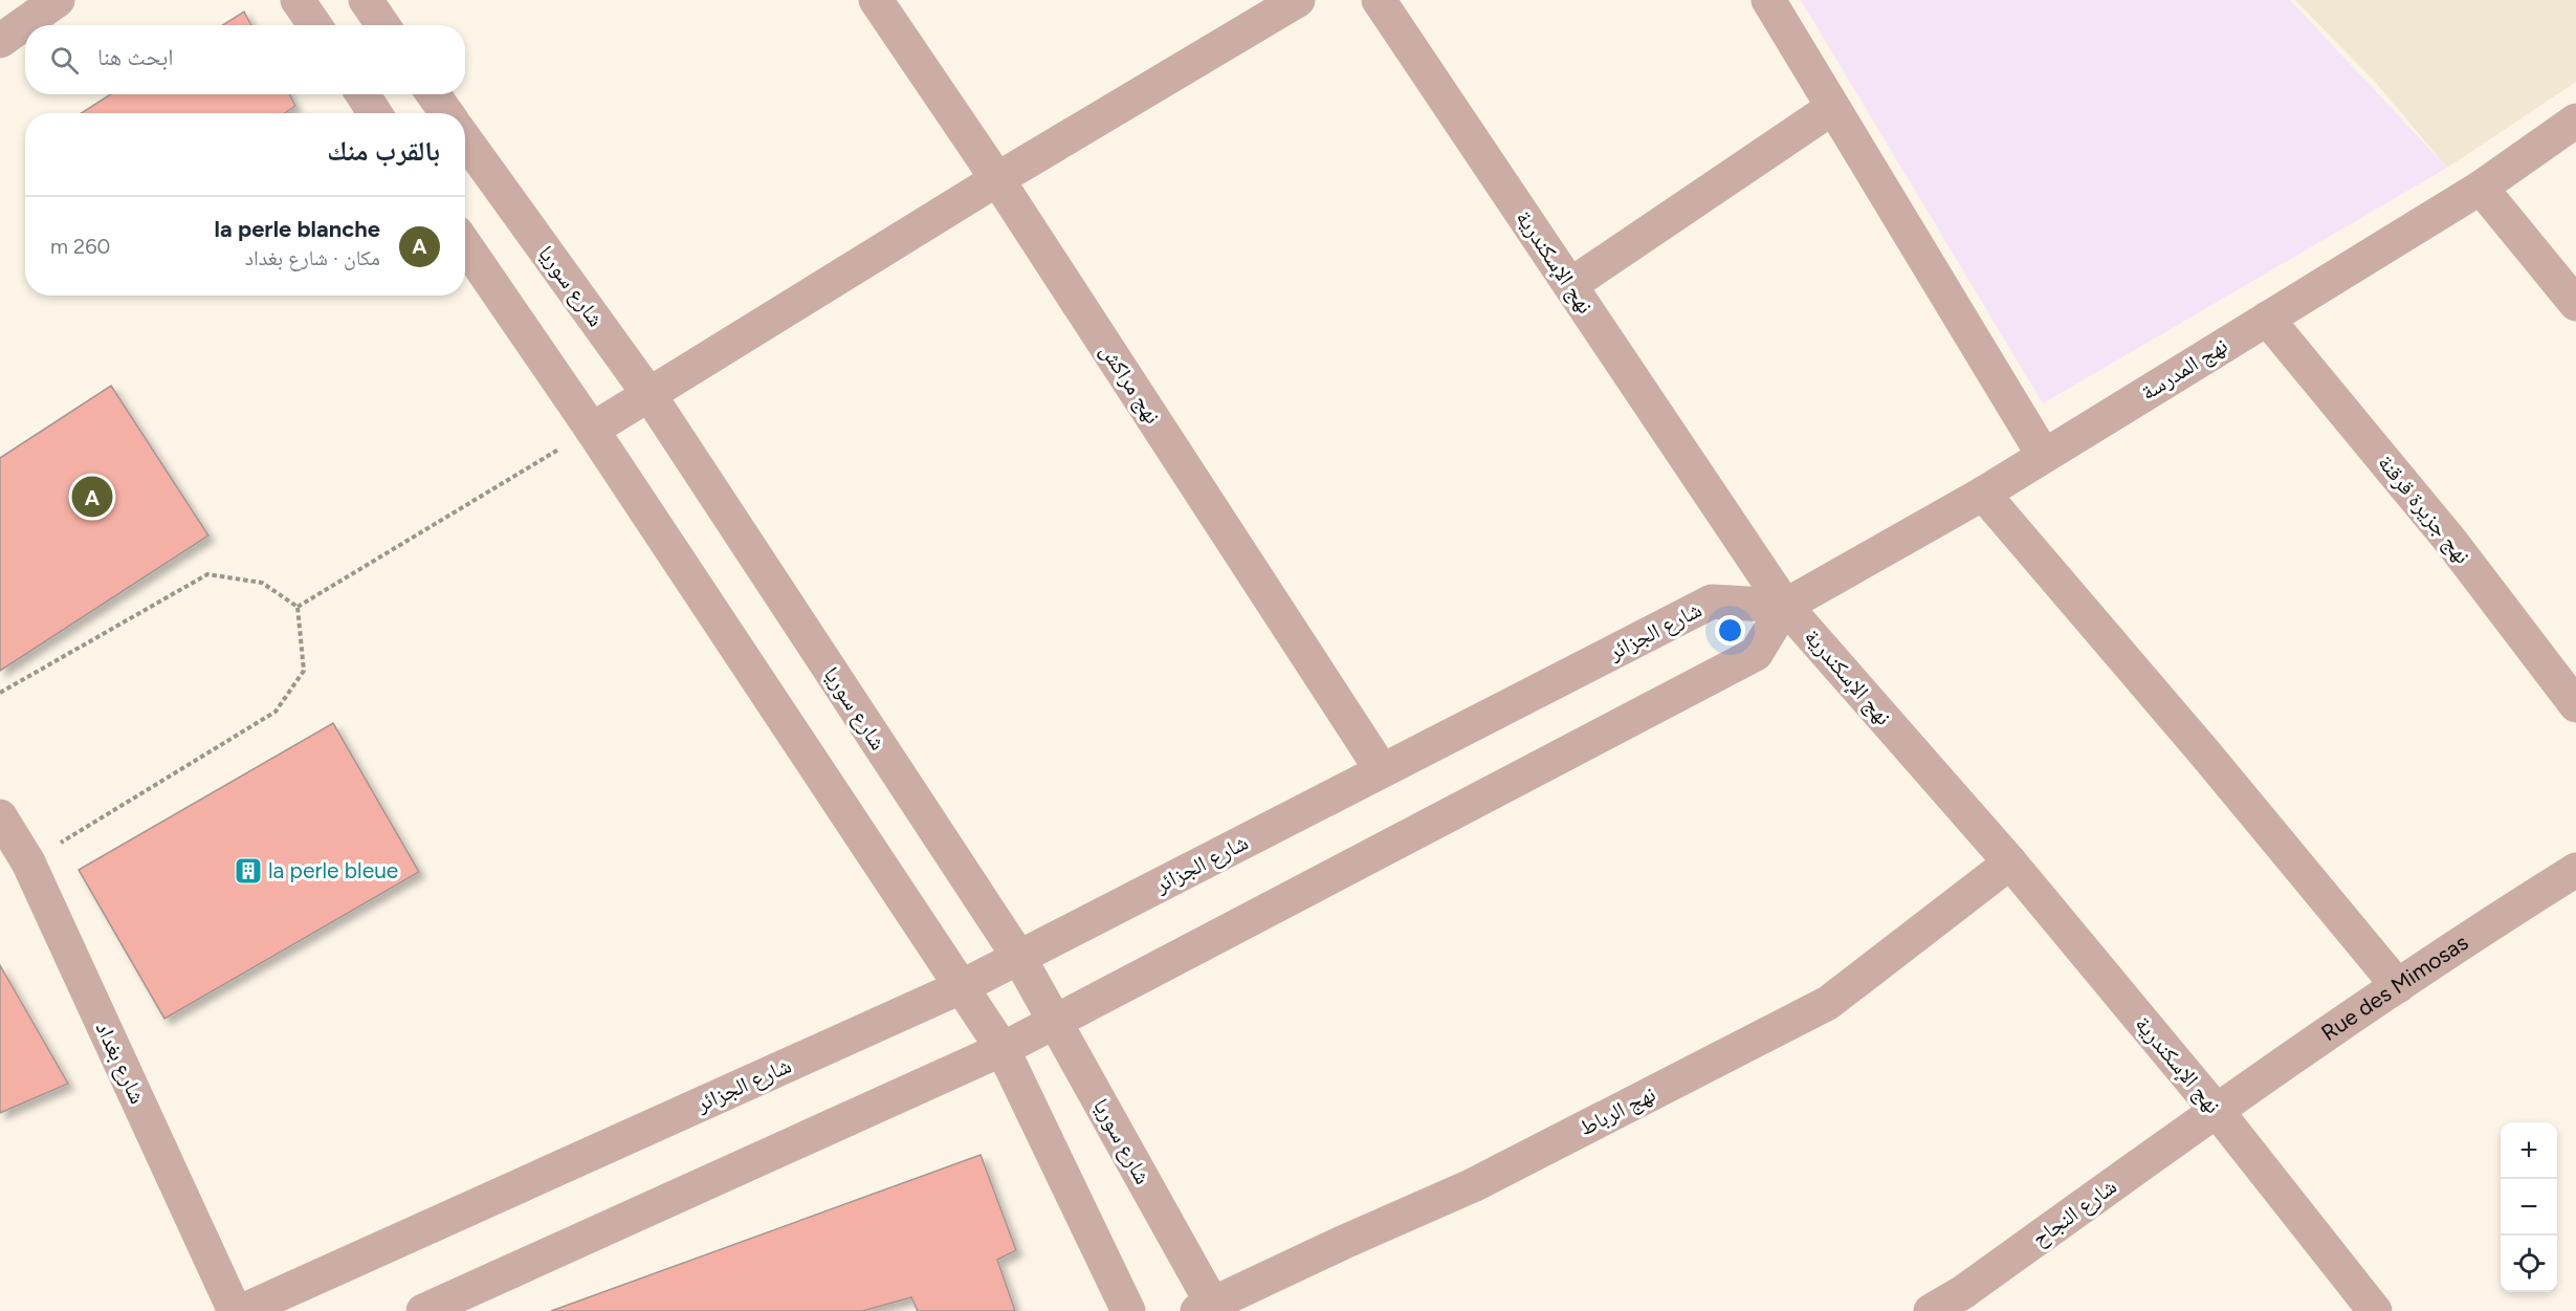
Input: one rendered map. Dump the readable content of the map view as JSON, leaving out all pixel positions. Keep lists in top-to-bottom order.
{
  "streets": {
    "street": [
      "نهج الإسكندرية",
      "شارع سوريا",
      "نهج المدرسة",
      "نهج مراكش",
      "نهج جزيرة قرقنة",
      "شارع الجزائر",
      "Rue des Mimosas",
      "شارع بغداد",
      "نهج الرباط",
      "شارع النجاح"
    ]
  },
  "crossings": [
    ["نهج الإسكندرية", "نهج المدرسة"],
    ["نهج الإسكندرية", "شارع الجزائر"],
    ["نهج الإسكندرية", "Rue des Mimosas"],
    ["نهج الإسكندرية", "نهج الرباط"],
    ["نهج الإسكندرية", "شارع النجاح"],
    ["شارع سوريا", "شارع الجزائر"],
    ["شارع سوريا", "نهج الرباط"],
    ["نهج المدرسة", "نهج جزيرة قرقنة"],
    ["نهج المدرسة", "شارع الجزائر"],
    ["نهج مراكش", "شارع الجزائر"],
    ["Rue des Mimosas", "شارع النجاح"]
  ],
  "places": {
    "building": ["la perle bleue"]
  },
  "page": {
    "search": "ابحث هنا",
    "heading": "بالقرب منك",
    "list": [
      {
        "mark": "A",
        "name": "la perle blanche",
        "note": "مكان · شارع بغداد",
        "value": "260 m"
      }
    ],
    "pins": "A",
    "map_buttons": ["+", "−"]
  }
}
